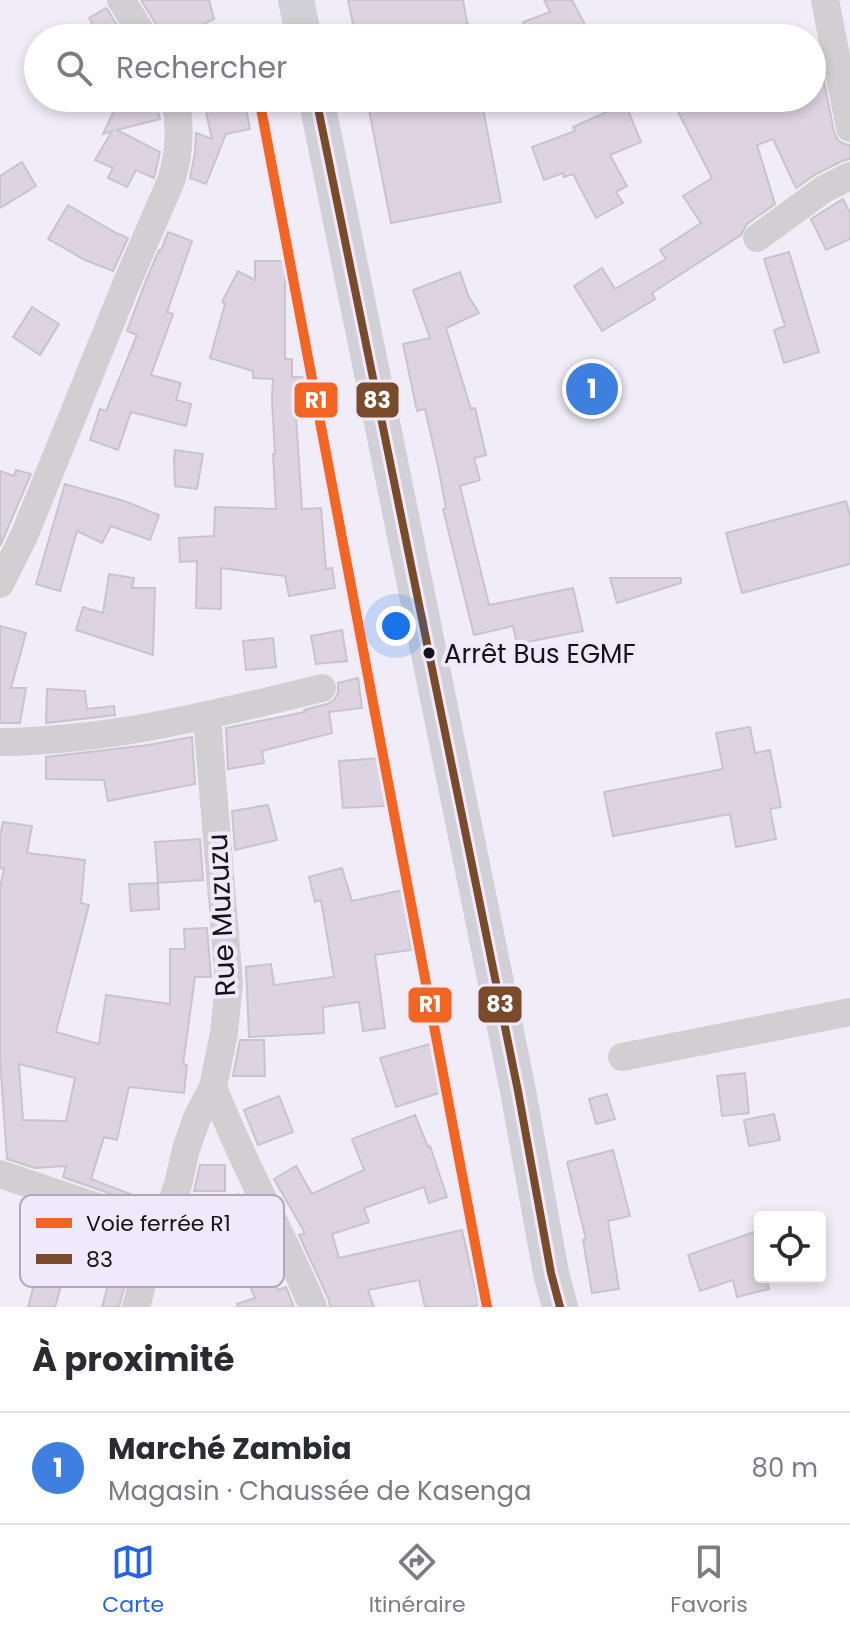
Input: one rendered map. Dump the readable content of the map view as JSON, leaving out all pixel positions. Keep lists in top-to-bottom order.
{
  "streets": {
    "street": ["Rue Muzuzu"]
  },
  "places": ["Arrêt Bus EGMF"],
  "lines": ["rail line R1", "transit line 83"],
  "legend": ["Voie ferrée R1", "83"],
  "page": {
    "search": "Rechercher",
    "pins": "1",
    "heading": "À proximité",
    "list": [
      {
        "mark": "1",
        "name": "Marché Zambia",
        "note": "Magasin · Chaussée de Kasenga",
        "value": "80 m"
      }
    ],
    "nav": ["Carte", "Itinéraire", "Favoris"]
  }
}
